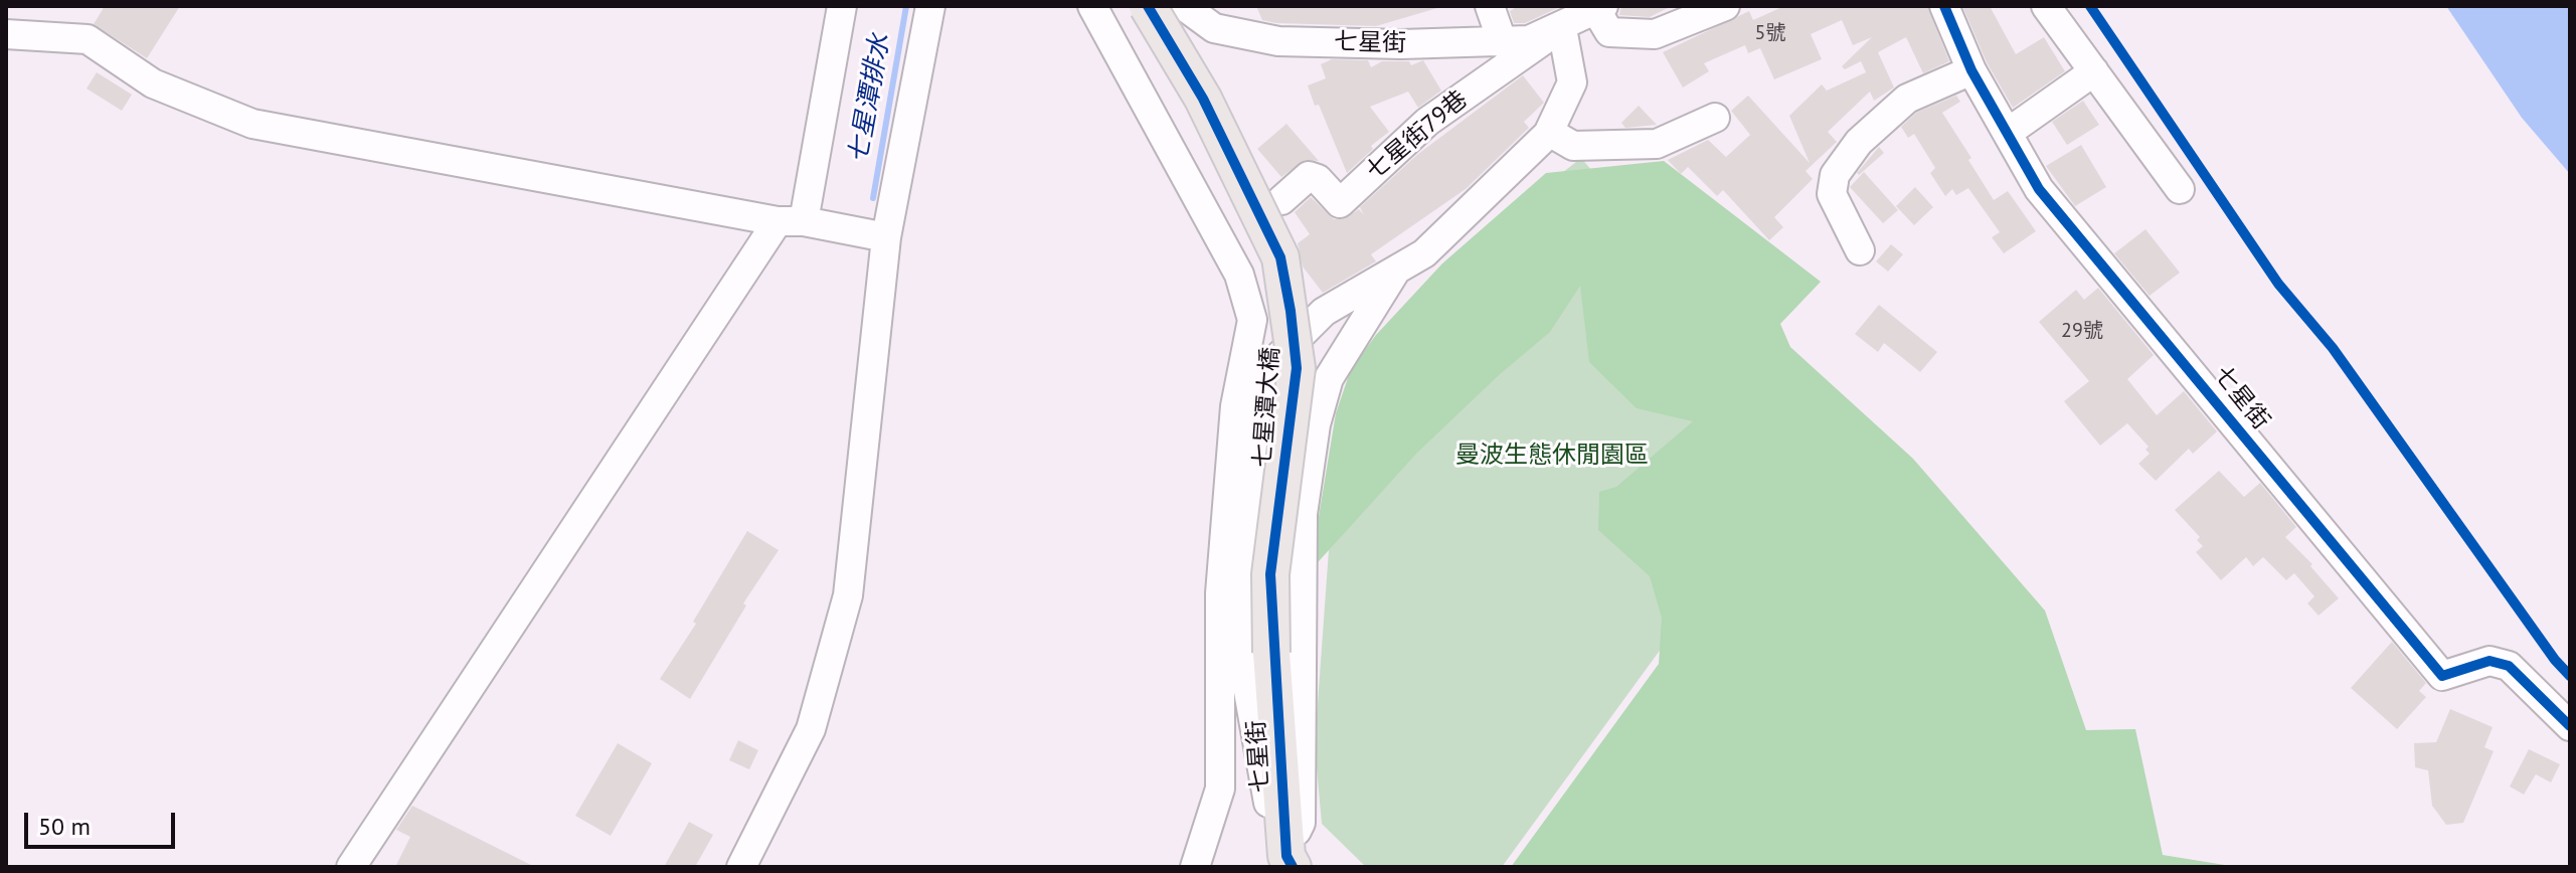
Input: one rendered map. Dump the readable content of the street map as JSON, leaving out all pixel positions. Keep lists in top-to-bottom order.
{
  "streets": {
    "main road": ["七星街", "七星潭大橋"],
    "street": ["七星街79巷"]
  },
  "crossings": [
    ["七星街", "七星街79巷"],
    ["七星街", "七星潭大橋"]
  ],
  "water": ["七星潭排水"],
  "parks": ["曼波生態休閒園區"],
  "house_numbers": ["5號", "29號"],
  "scale_bar": "50 m"
}
